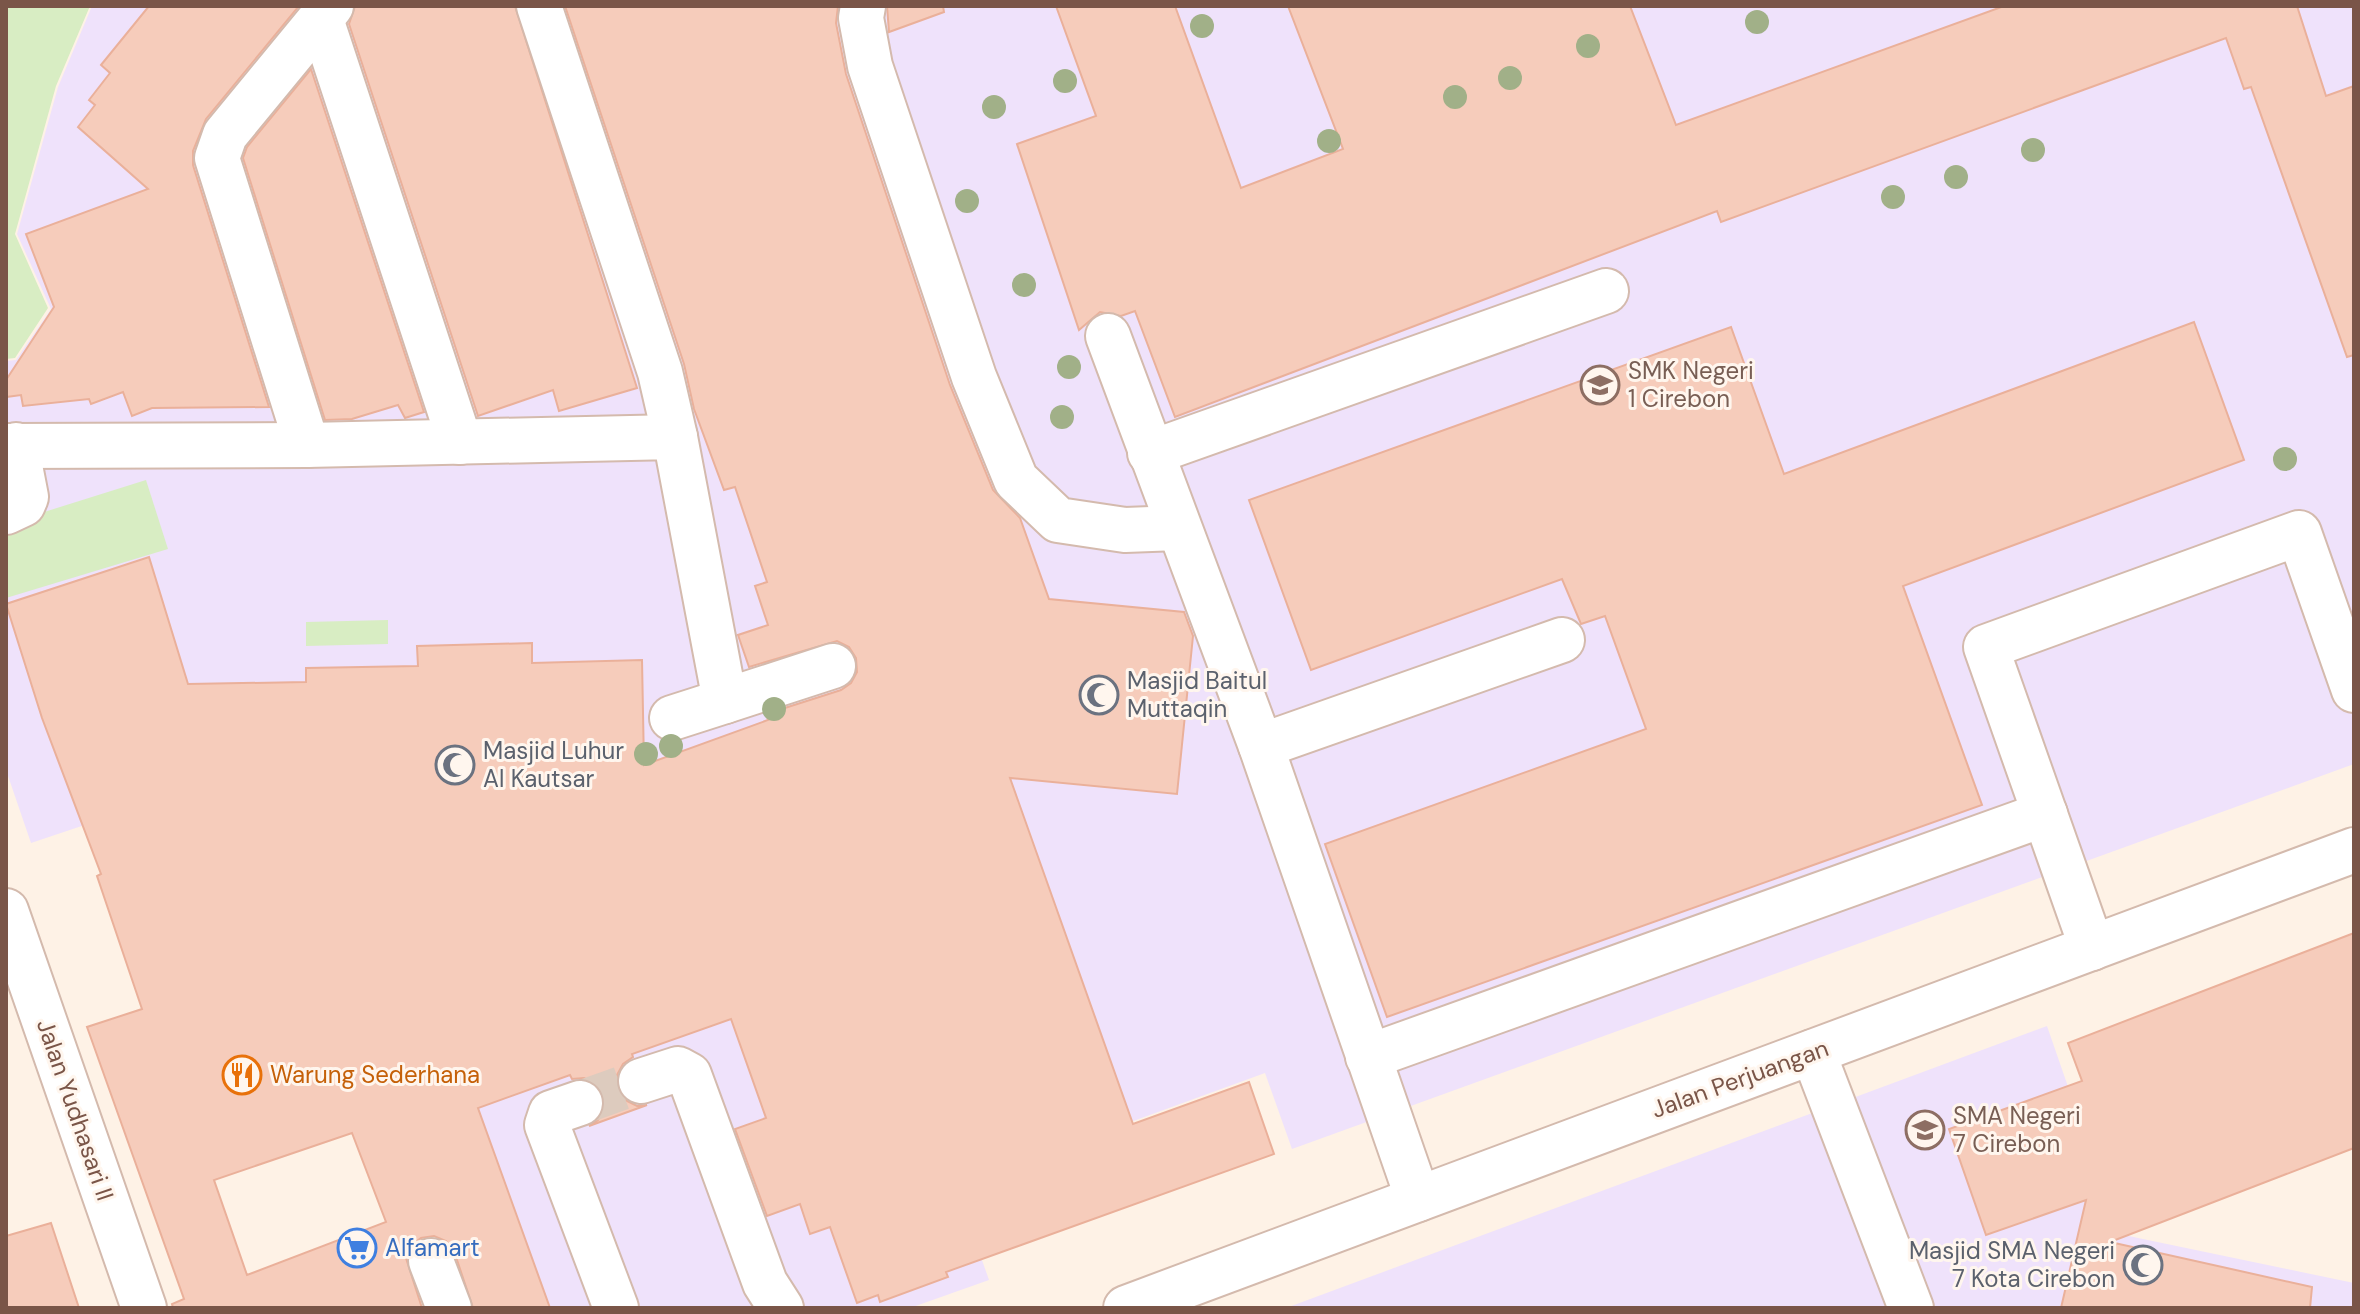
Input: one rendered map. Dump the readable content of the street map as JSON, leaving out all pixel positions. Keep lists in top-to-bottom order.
{
  "streets": {
    "street": ["Jalan Perjuangan", "Jalan Yudhasari II"]
  },
  "places": {
    "school or university": ["SMK Negeri 1 Cirebon", "SMA Negeri 7 Cirebon"],
    "mosque": ["Masjid Baitul Muttaqin", "Masjid Luhur Al Kautsar", "Masjid SMA Negeri 7 Kota Cirebon"],
    "restaurant": ["Warung Sederhana"],
    "supermarket": ["Alfamart"]
  }
}
